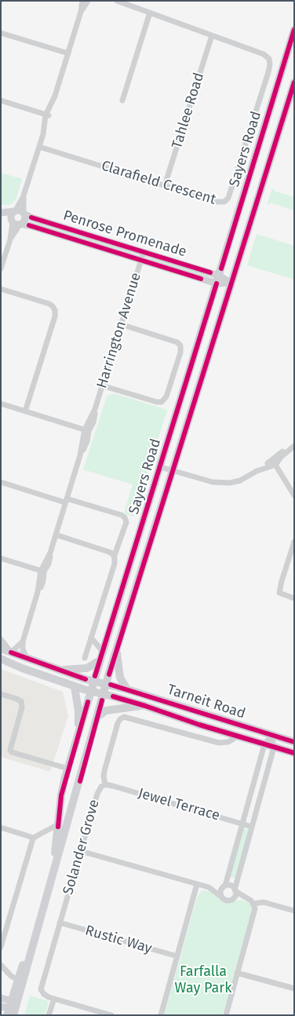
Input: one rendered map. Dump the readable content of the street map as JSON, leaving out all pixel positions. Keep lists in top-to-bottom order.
{
  "streets": {
    "main road": ["Sayers Road", "Tarneit Road"],
    "street": [
      "Tahlee Road",
      "Clarafield Crescent",
      "Penrose Promenade",
      "Harrington Avenue",
      "Jewel Terrace",
      "Solander Grove",
      "Rustic Way"
    ]
  },
  "crossings": [
    ["Tahlee Road", "Clarafield Crescent"],
    ["Sayers Road", "Penrose Promenade"],
    ["Sayers Road", "Tarneit Road"],
    ["Penrose Promenade", "Harrington Avenue"],
    ["Harrington Avenue", "Tarneit Road"],
    ["Tarneit Road", "Solander Grove"],
    ["Jewel Terrace", "Solander Grove"],
    ["Solander Grove", "Rustic Way"]
  ],
  "parks": ["Farfalla Way Park"]
}
